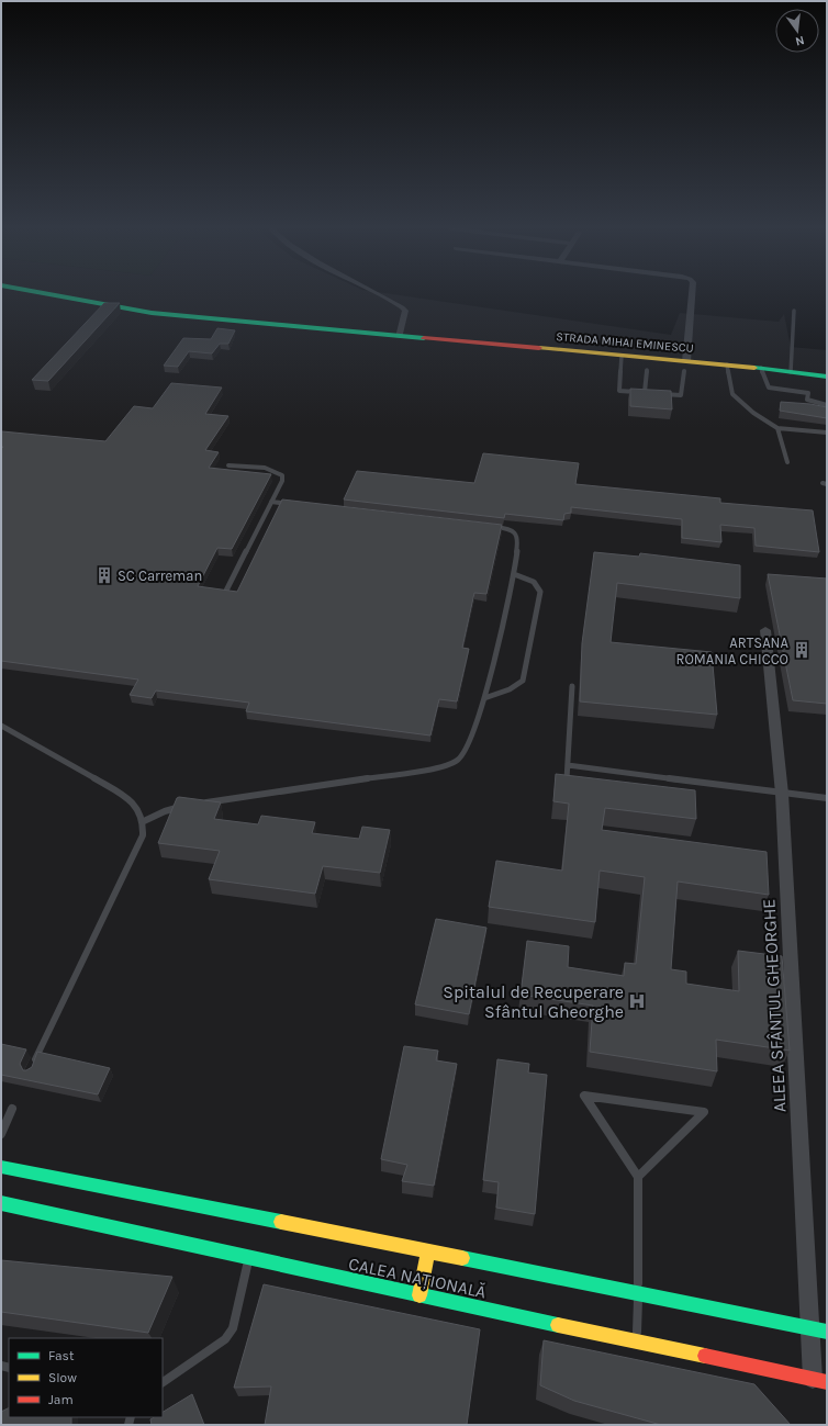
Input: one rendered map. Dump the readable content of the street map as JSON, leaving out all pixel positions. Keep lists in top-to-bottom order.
{
  "streets": {
    "street": ["STRADA MIHAI EMINESCU", "ALEEA SFÂNTUL GHEORGHE", "CALEA NAȚIONALĂ"]
  },
  "crossings": [
    ["ALEEA SFÂNTUL GHEORGHE", "CALEA NAȚIONALĂ"]
  ],
  "places": {
    "building": ["SC Carreman", "ARTSANA ROMANIA CHICCO"],
    "hospital": ["Spitalul de Recuperare Sfântul Gheorghe"]
  },
  "legend": ["Fast", "Slow", "Jam"],
  "north": "bottom"
}
